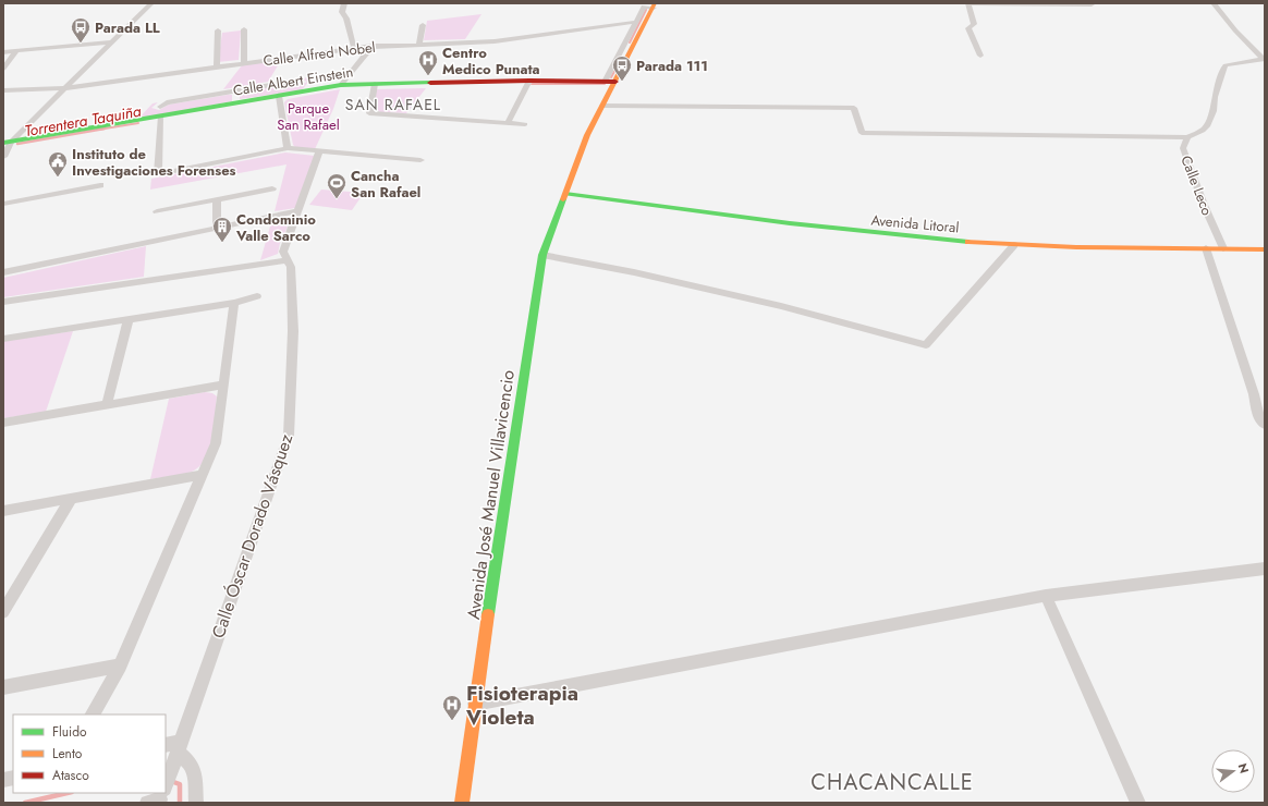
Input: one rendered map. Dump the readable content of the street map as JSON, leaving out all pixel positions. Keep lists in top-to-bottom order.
{
  "streets": {
    "street": [
      "Calle Alfred Nobel",
      "Calle Albert Einstein",
      "Calle Leco",
      "Avenida Litoral",
      "Avenida José Manuel Villavicencio",
      "Calle Óscar Dorado Vásquez"
    ]
  },
  "crossings": [
    ["Calle Albert Einstein", "Avenida José Manuel Villavicencio"],
    ["Calle Leco", "Avenida Litoral"],
    ["Avenida Litoral", "Avenida José Manuel Villavicencio"]
  ],
  "districts": ["SAN RAFAEL", "CHACANCALLE"],
  "water": ["Torrentera Taquiña"],
  "parks": ["Parque San Rafael"],
  "places": {
    "bus stop": ["Parada LL", "Parada 111"],
    "hospital": ["Centro Medico Punata", "Fisioterapia Violeta"],
    "public building": ["Instituto de Investigaciones Forenses"],
    "sports": ["Cancha San Rafael"],
    "building": ["Condominio Valle Sarco"]
  },
  "legend": ["Fluido", "Lento", "Atasco"],
  "north": "right"
}
